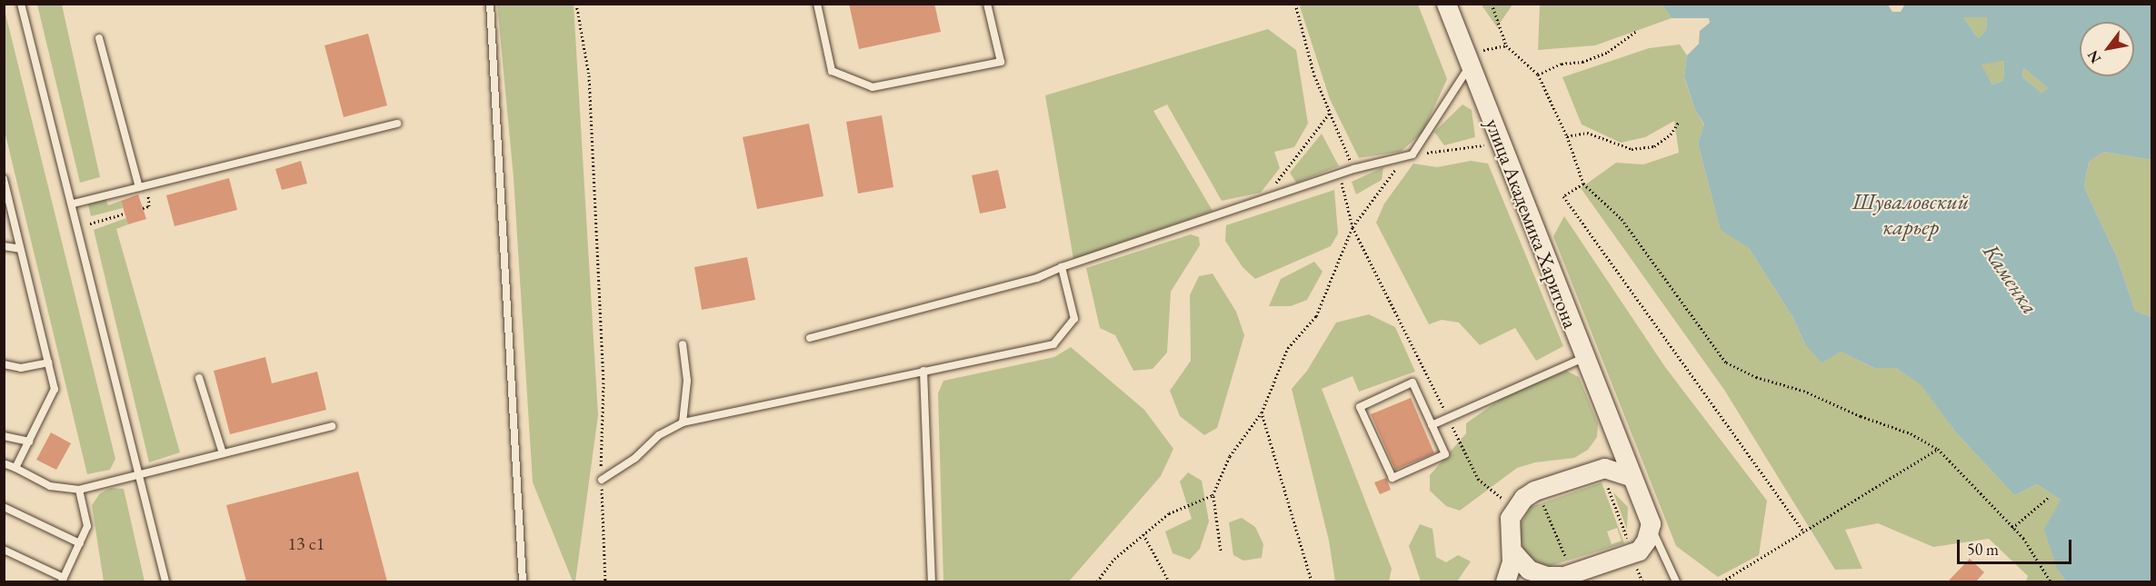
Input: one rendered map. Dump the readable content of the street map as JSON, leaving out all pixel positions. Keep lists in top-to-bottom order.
{
  "streets": {
    "street": ["улица Академика Харитона"]
  },
  "water": ["Шуваловский карьер", "Каменка"],
  "house_numbers": ["13 с1"],
  "scale_bar": "50 m",
  "north": "bottom left"
}
